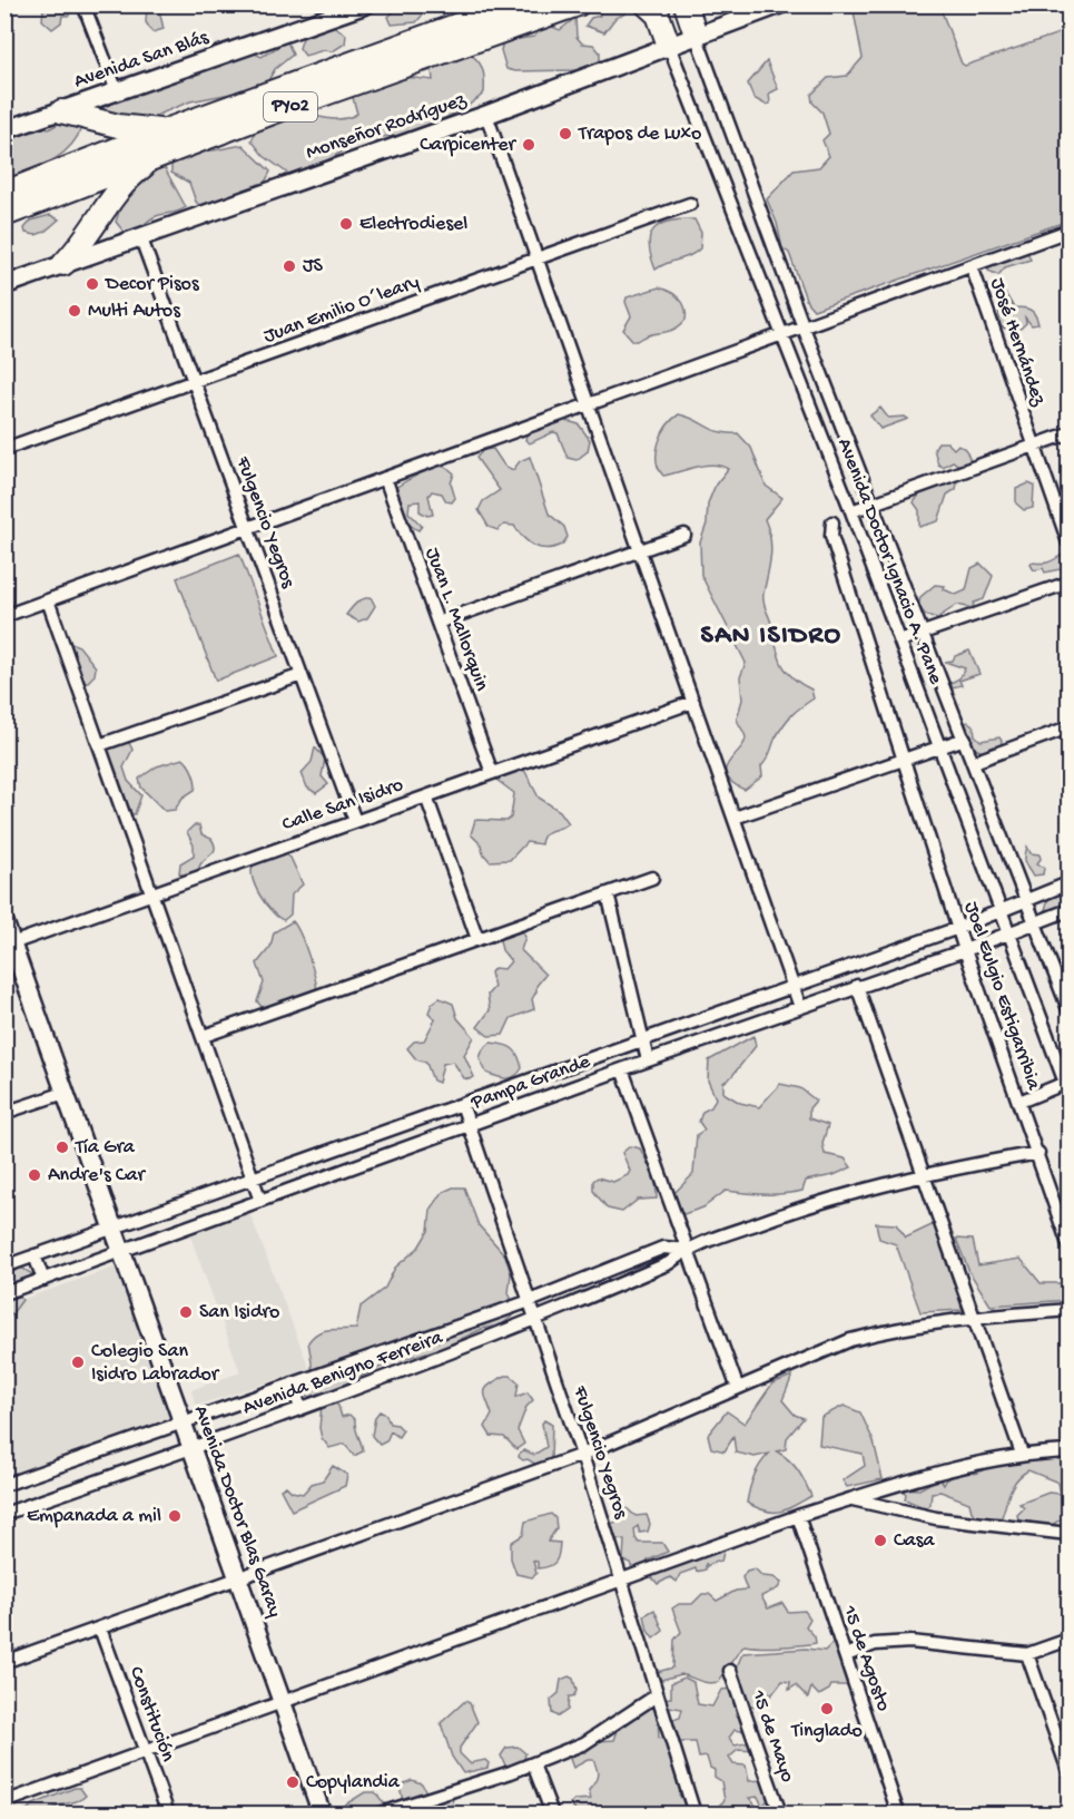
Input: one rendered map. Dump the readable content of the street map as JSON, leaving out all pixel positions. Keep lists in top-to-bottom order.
{
  "streets": {
    "highway": ["PY02"],
    "street": [
      "Avenida San Blás",
      "Monseñor Rodríguez",
      "Juan Emilio O´leary",
      "José Hernández",
      "Fulgencio Yegros",
      "Avenida Doctor Ignacio A. Pane",
      "Juan L. Mallorquin",
      "Calle San Isidro",
      "Joel Eulgio Estigarribia",
      "Pampa Grande",
      "Avenida Benigno Ferreira",
      "Avenida Doctor Blas Garay",
      "15 de Agosto",
      "Constitución",
      "15 de Mayo"
    ]
  },
  "crossings": [
    ["Monseñor Rodríguez", "Fulgencio Yegros"],
    ["Monseñor Rodríguez", "Avenida Doctor Ignacio A. Pane"],
    ["Juan Emilio O´leary", "Fulgencio Yegros"],
    ["Fulgencio Yegros", "Calle San Isidro"],
    ["Fulgencio Yegros", "Pampa Grande"],
    ["Fulgencio Yegros", "Avenida Benigno Ferreira"],
    ["Avenida Doctor Ignacio A. Pane", "Pampa Grande"],
    ["Juan L. Mallorquin", "Calle San Isidro"],
    ["Calle San Isidro", "Avenida Doctor Blas Garay"],
    ["Joel Eulgio Estigarribia", "Pampa Grande"],
    ["Joel Eulgio Estigarribia", "Avenida Benigno Ferreira"],
    ["Pampa Grande", "Avenida Doctor Blas Garay"],
    ["Avenida Benigno Ferreira", "Avenida Doctor Blas Garay"]
  ],
  "districts": ["SAN ISIDRO"],
  "places": [
    "Trapos de Luxo",
    "Carpicenter",
    "Electrodiesel",
    "JS",
    "Decor Pisos",
    "Multi Autos",
    "Tía Gra",
    "Andre's Car",
    "San Isidro",
    "Colegio San Isidro Labrador",
    "Empanada a mil",
    "Casa",
    "Tinglado",
    "Copylandia"
  ]
}
